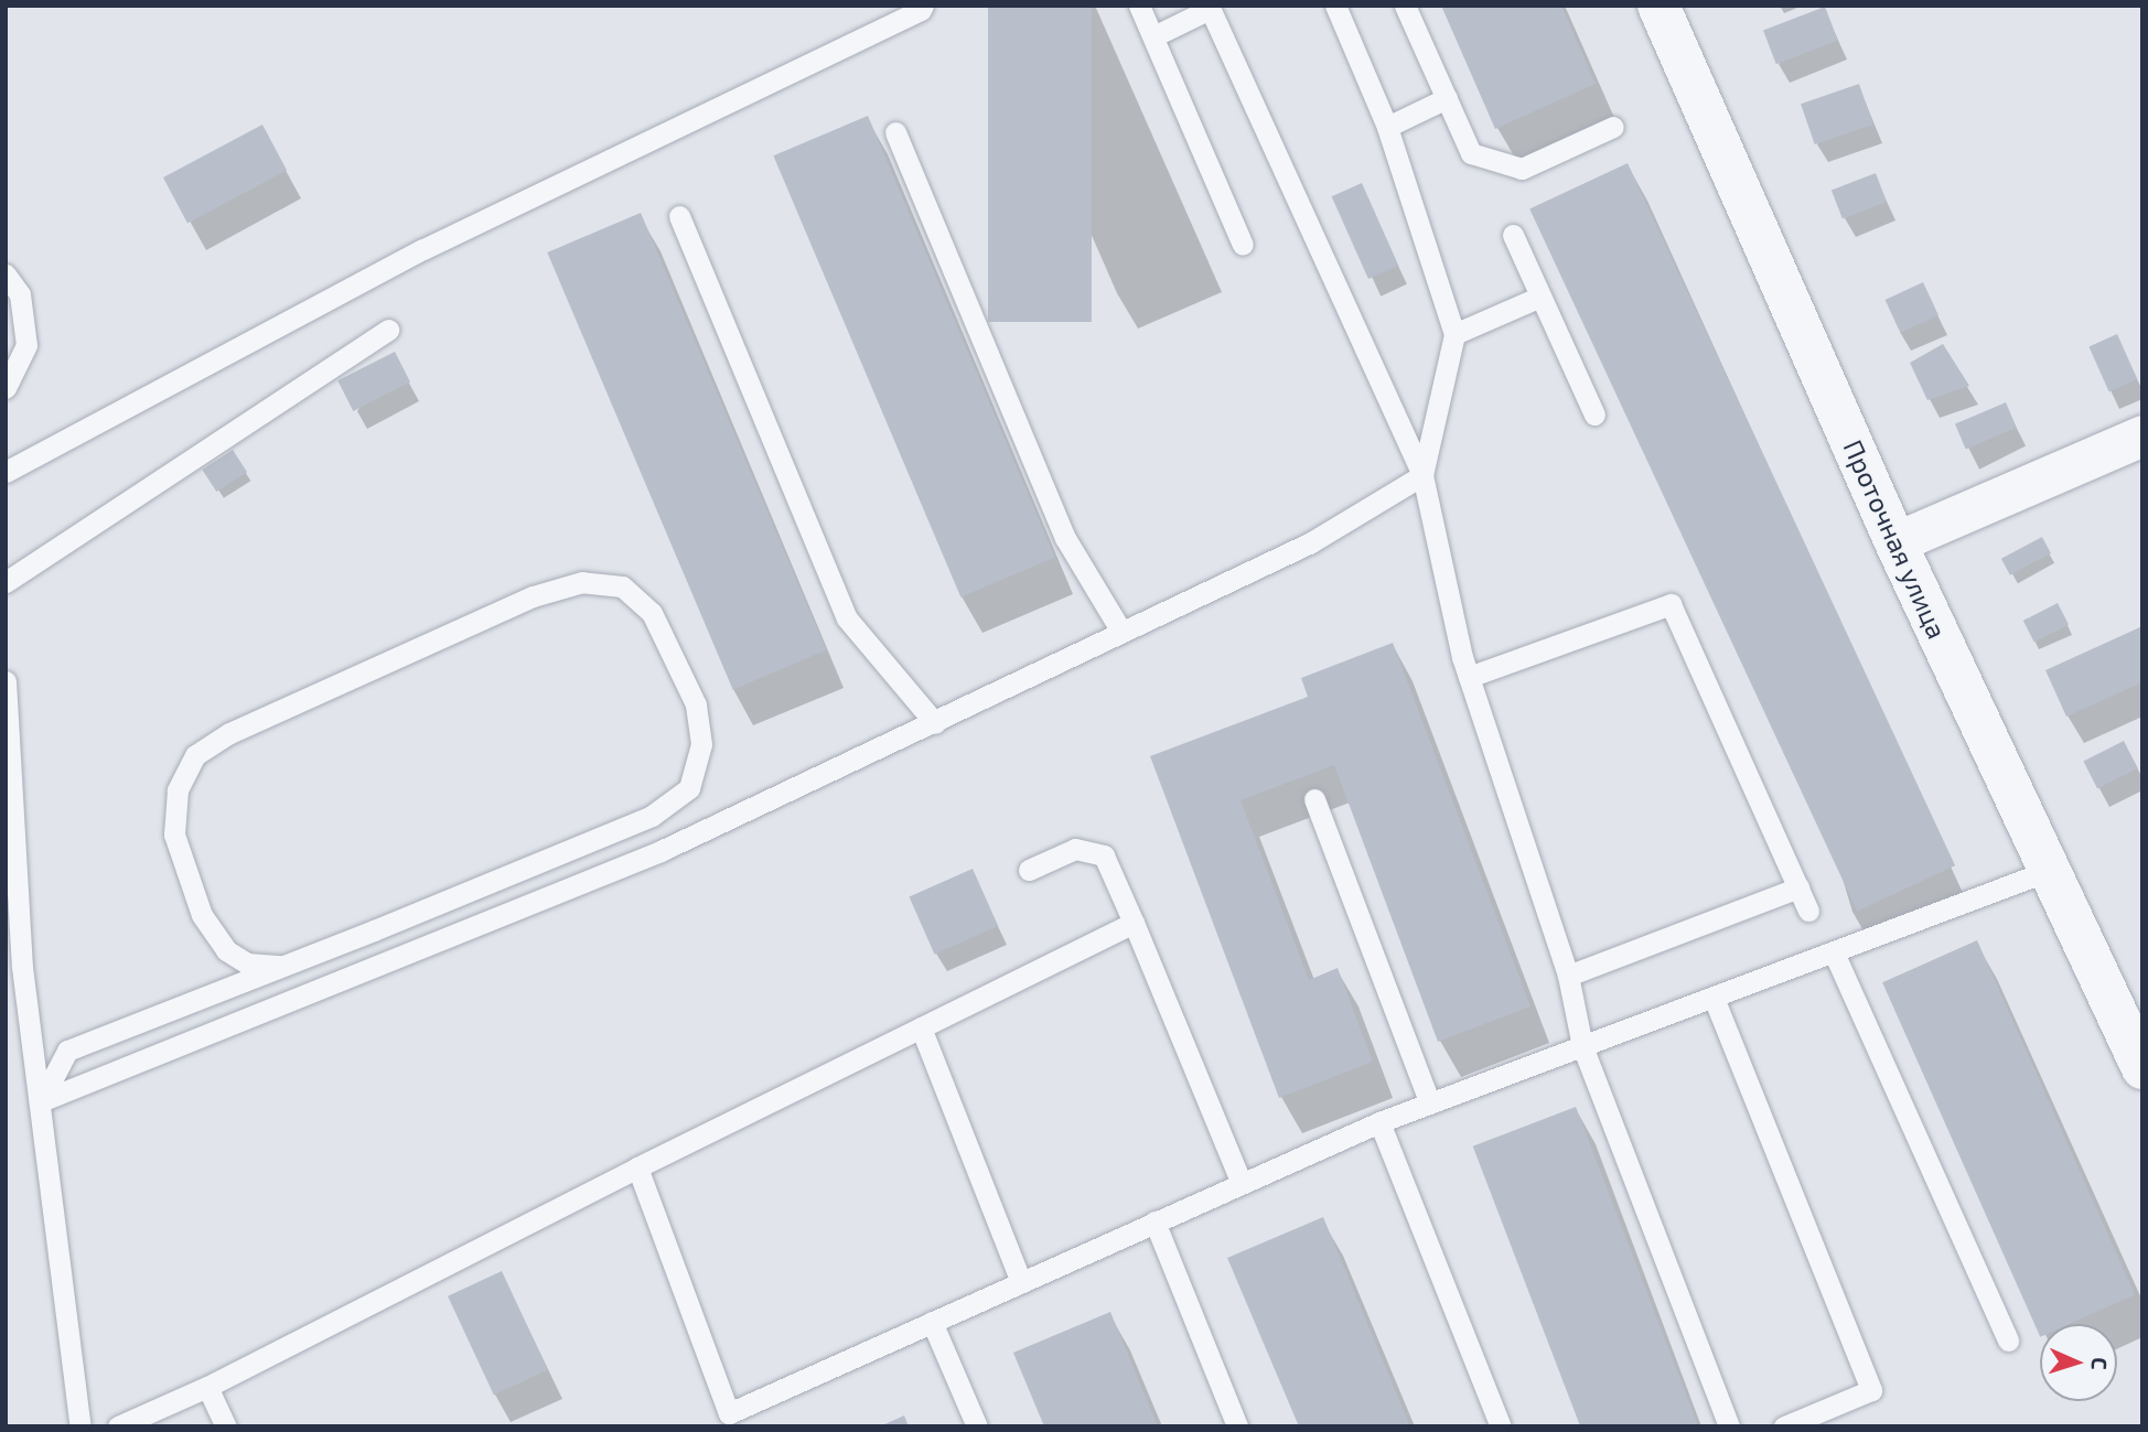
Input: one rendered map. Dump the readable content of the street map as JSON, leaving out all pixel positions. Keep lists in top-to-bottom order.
{
  "streets": {
    "street": ["Проточная улица"]
  },
  "north": "right"
}
